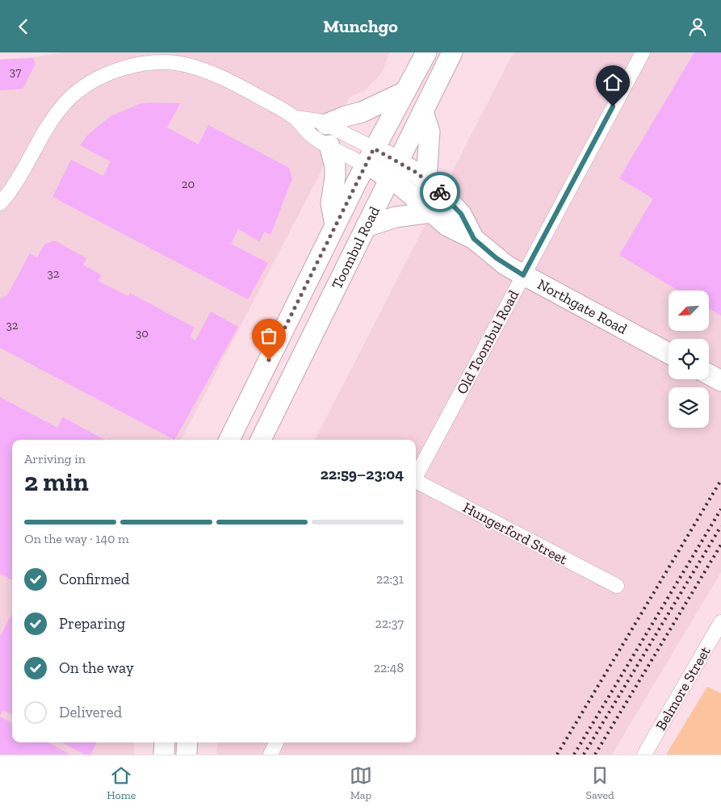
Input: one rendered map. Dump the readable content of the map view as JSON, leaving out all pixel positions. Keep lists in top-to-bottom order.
{
  "streets": {
    "main road": ["Toombul Road", "Northgate Road"],
    "street": ["Old Toombul Road", "Hungerford Street", "Belmore Street"]
  },
  "crossings": [
    ["Toombul Road", "Northgate Road"],
    ["Northgate Road", "Old Toombul Road"]
  ],
  "house_numbers": [
    "37",
    "20",
    "32",
    "32",
    "30"
  ],
  "north": "bottom left",
  "page": {
    "header": "Munchgo",
    "heading": ["2 min", "Arriving in", "22:59–23:04"],
    "bar": "On the way · 140 m",
    "list": [
      ["Confirmed", "22:31"],
      ["Preparing", "22:37"],
      ["On the way", "22:48"],
      "Delivered"
    ],
    "tabs": ["Home", "Map", "Saved"]
  }
}
